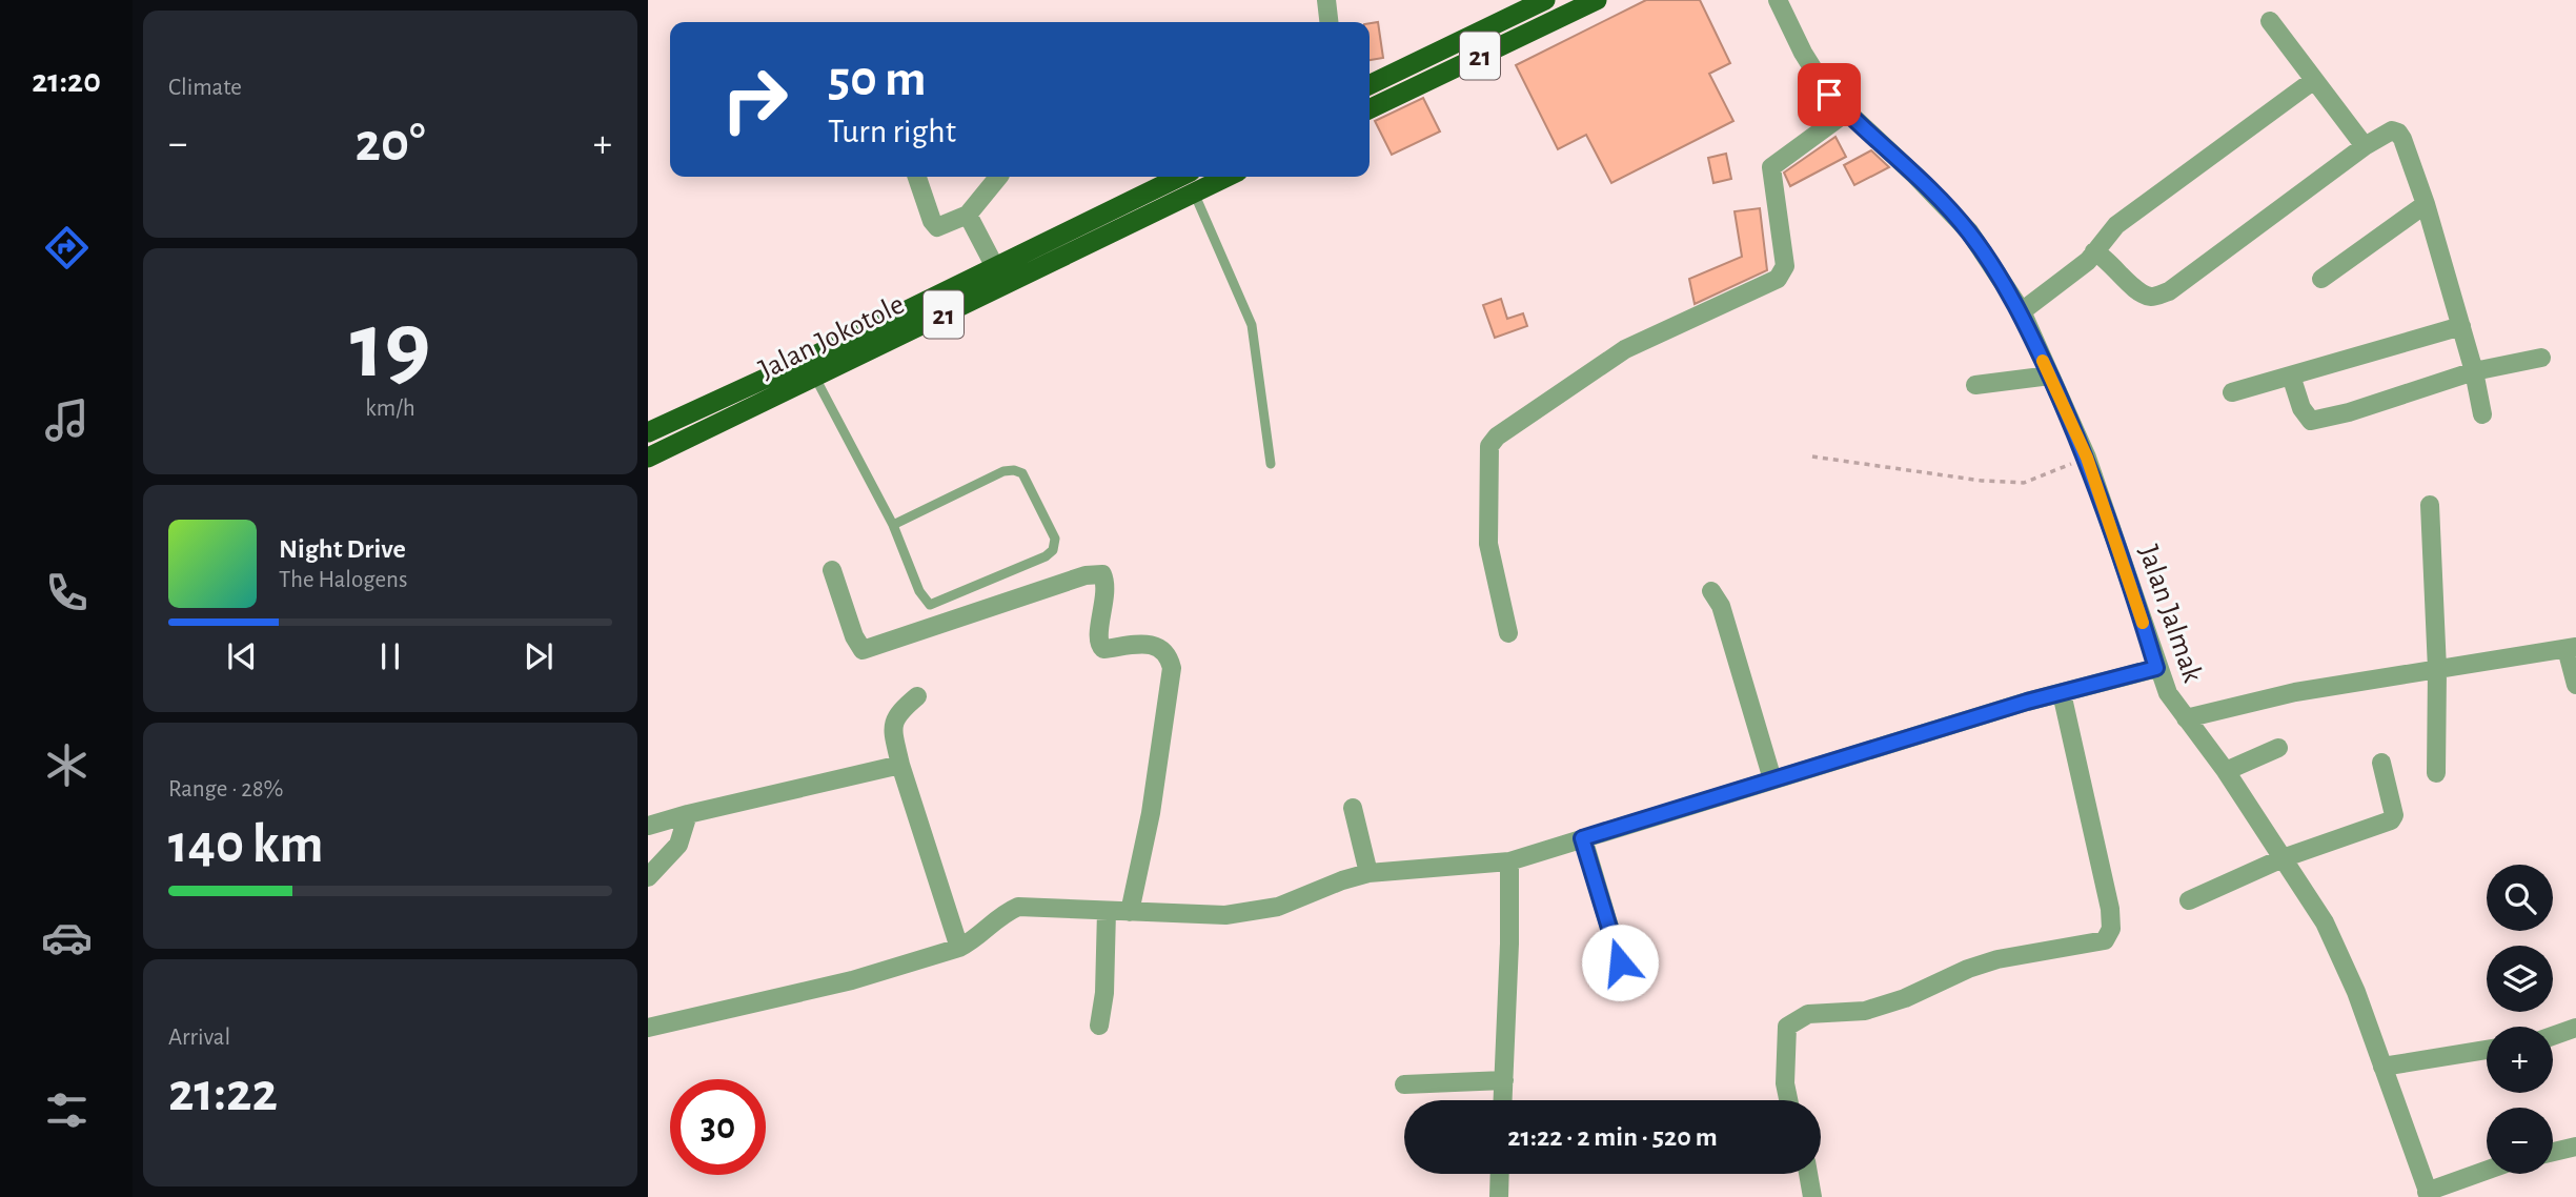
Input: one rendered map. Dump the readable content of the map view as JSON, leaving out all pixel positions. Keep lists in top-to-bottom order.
{
  "streets": {
    "highway": ["21", "Jalan Jokotole"],
    "street": ["Jalan Jalmak"]
  },
  "page": {
    "tabs": "21:20",
    "tile": [
      "Climate",
      ["19", "km/h"],
      ["Range · 28%", "140 km"],
      ["Arrival", "21:22"]
    ],
    "turn": ["50 m", "Turn right"],
    "heat": ["−", "20°", "+"],
    "song": ["Night Drive", "The Halogens"],
    "map_buttons": ["+", "−"],
    "limit": "30",
    "trip": "21:22 · 2 min · 520 m"
  }
}
